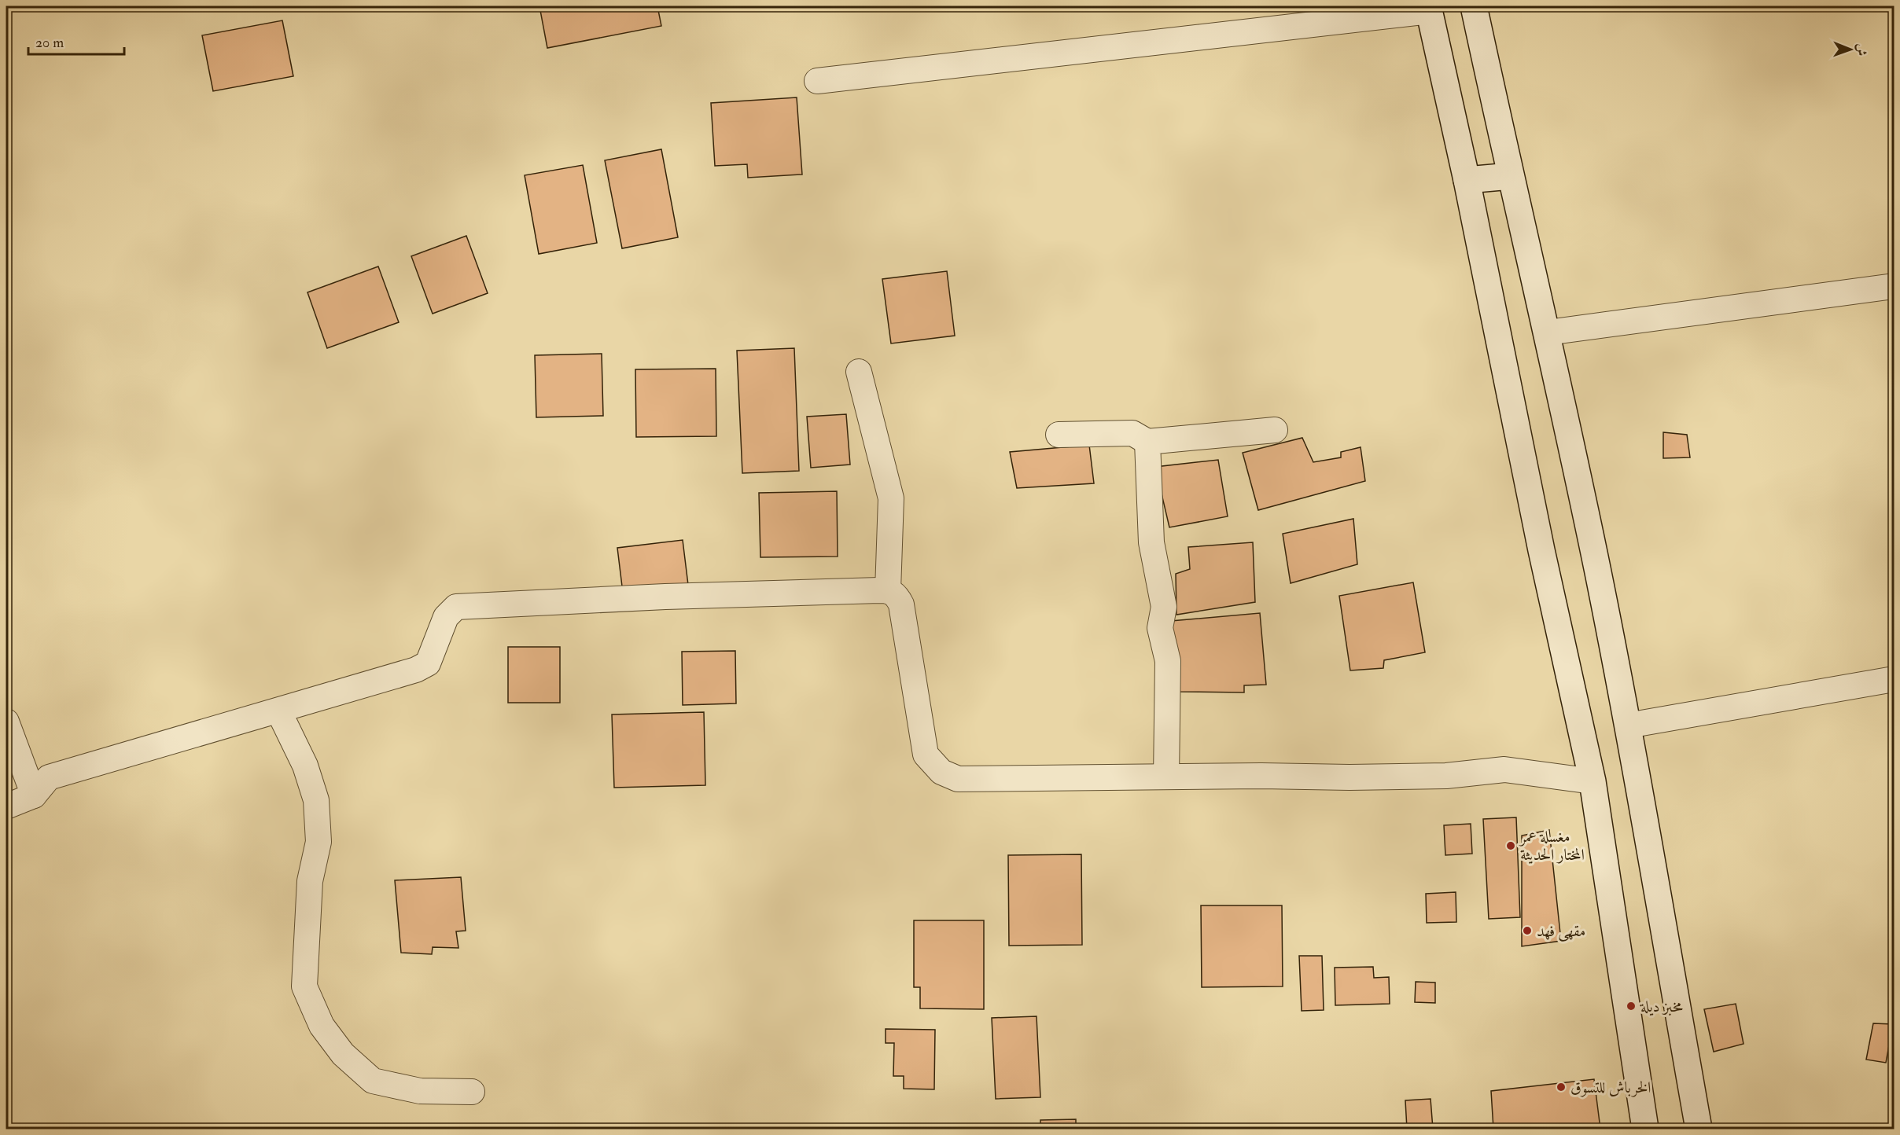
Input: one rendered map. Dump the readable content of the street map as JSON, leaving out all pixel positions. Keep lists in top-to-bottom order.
{
  "places": [
    "مغسلة عمر المختار الحديثة",
    "مقهى فهد",
    "مخبز ديلة",
    "الخرباش للتسوق"
  ],
  "scale_bar": "20 m",
  "north": "right"
}
